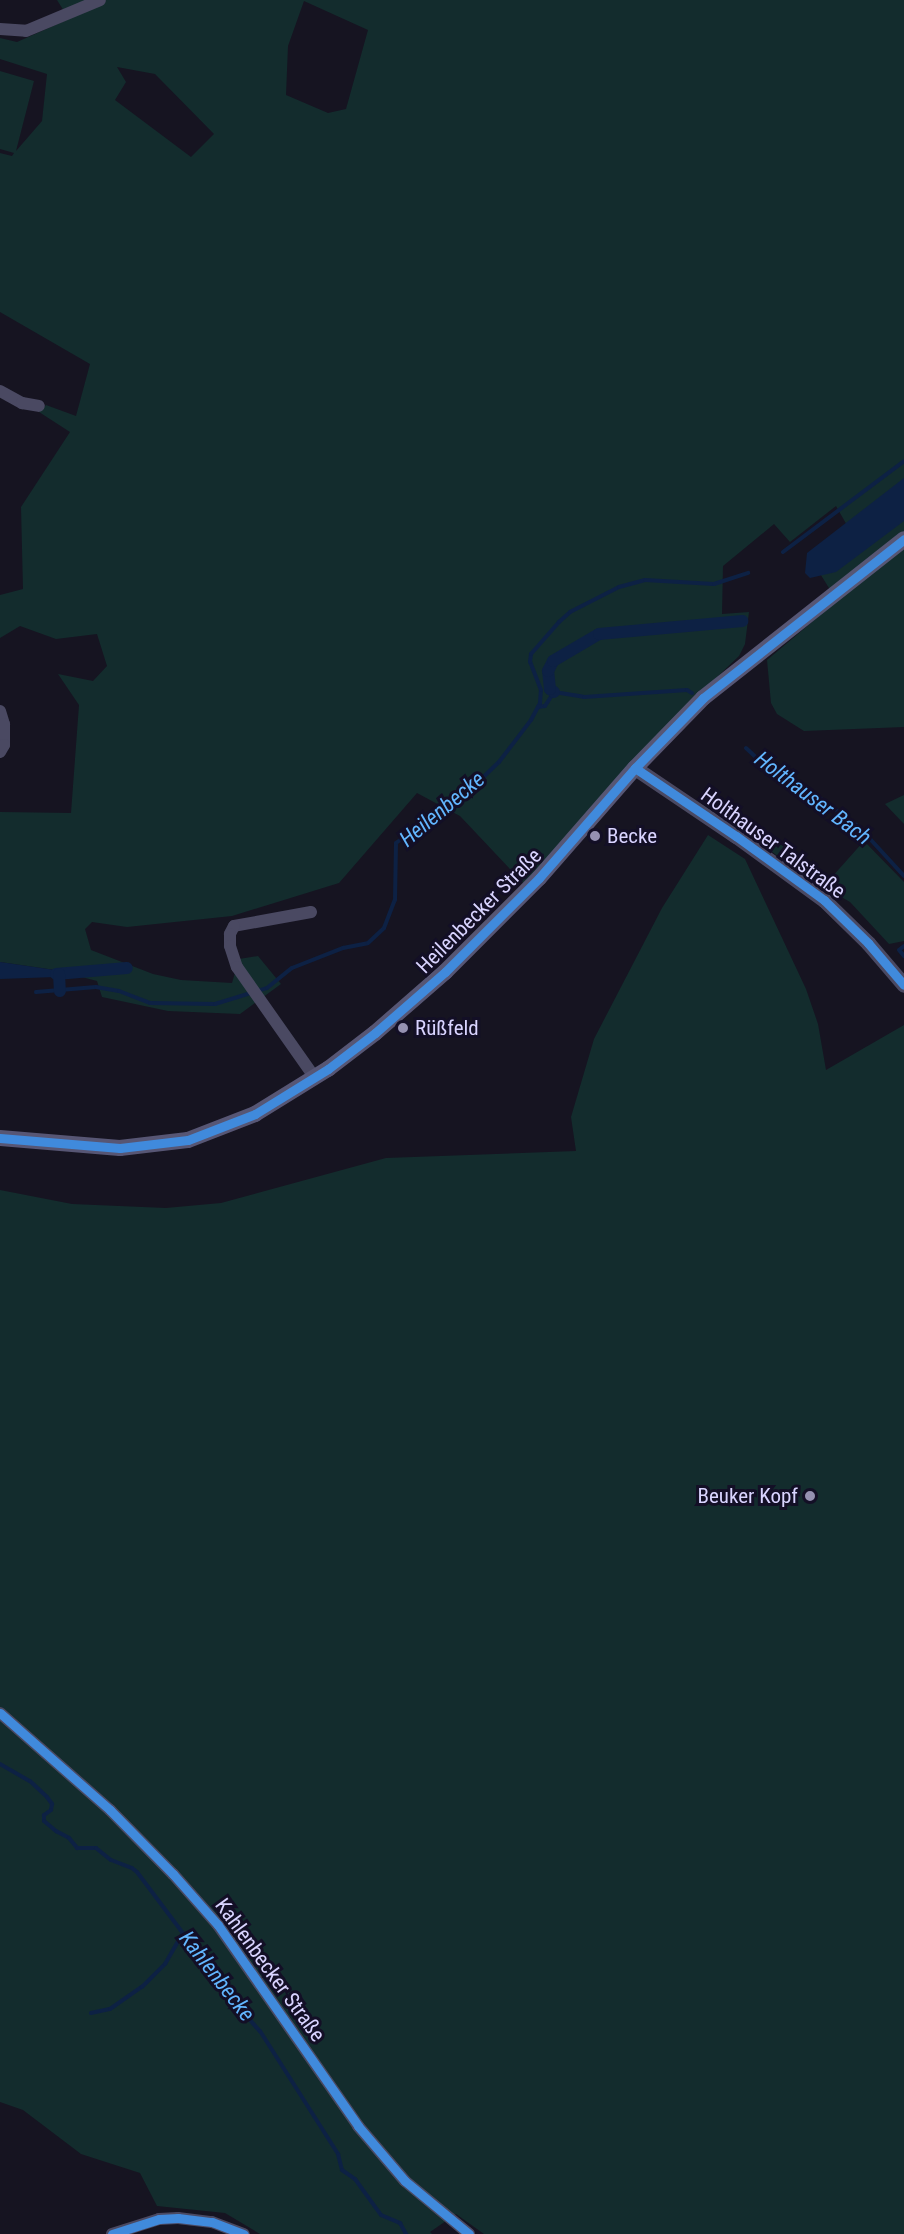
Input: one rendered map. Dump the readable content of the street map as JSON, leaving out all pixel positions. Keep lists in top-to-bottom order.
{
  "streets": {
    "main road": ["Heilenbecker Straße"],
    "street": ["Holthauser Talstraße", "Kahlenbecker Straße"]
  },
  "crossings": [
    ["Holthauser Talstraße", "Heilenbecker Straße"]
  ],
  "water": ["Holthauser Bach", "Heilenbecke", "Kahlenbecke"],
  "places": ["Becke", "Rüßfeld", "Beuker Kopf"]
}
